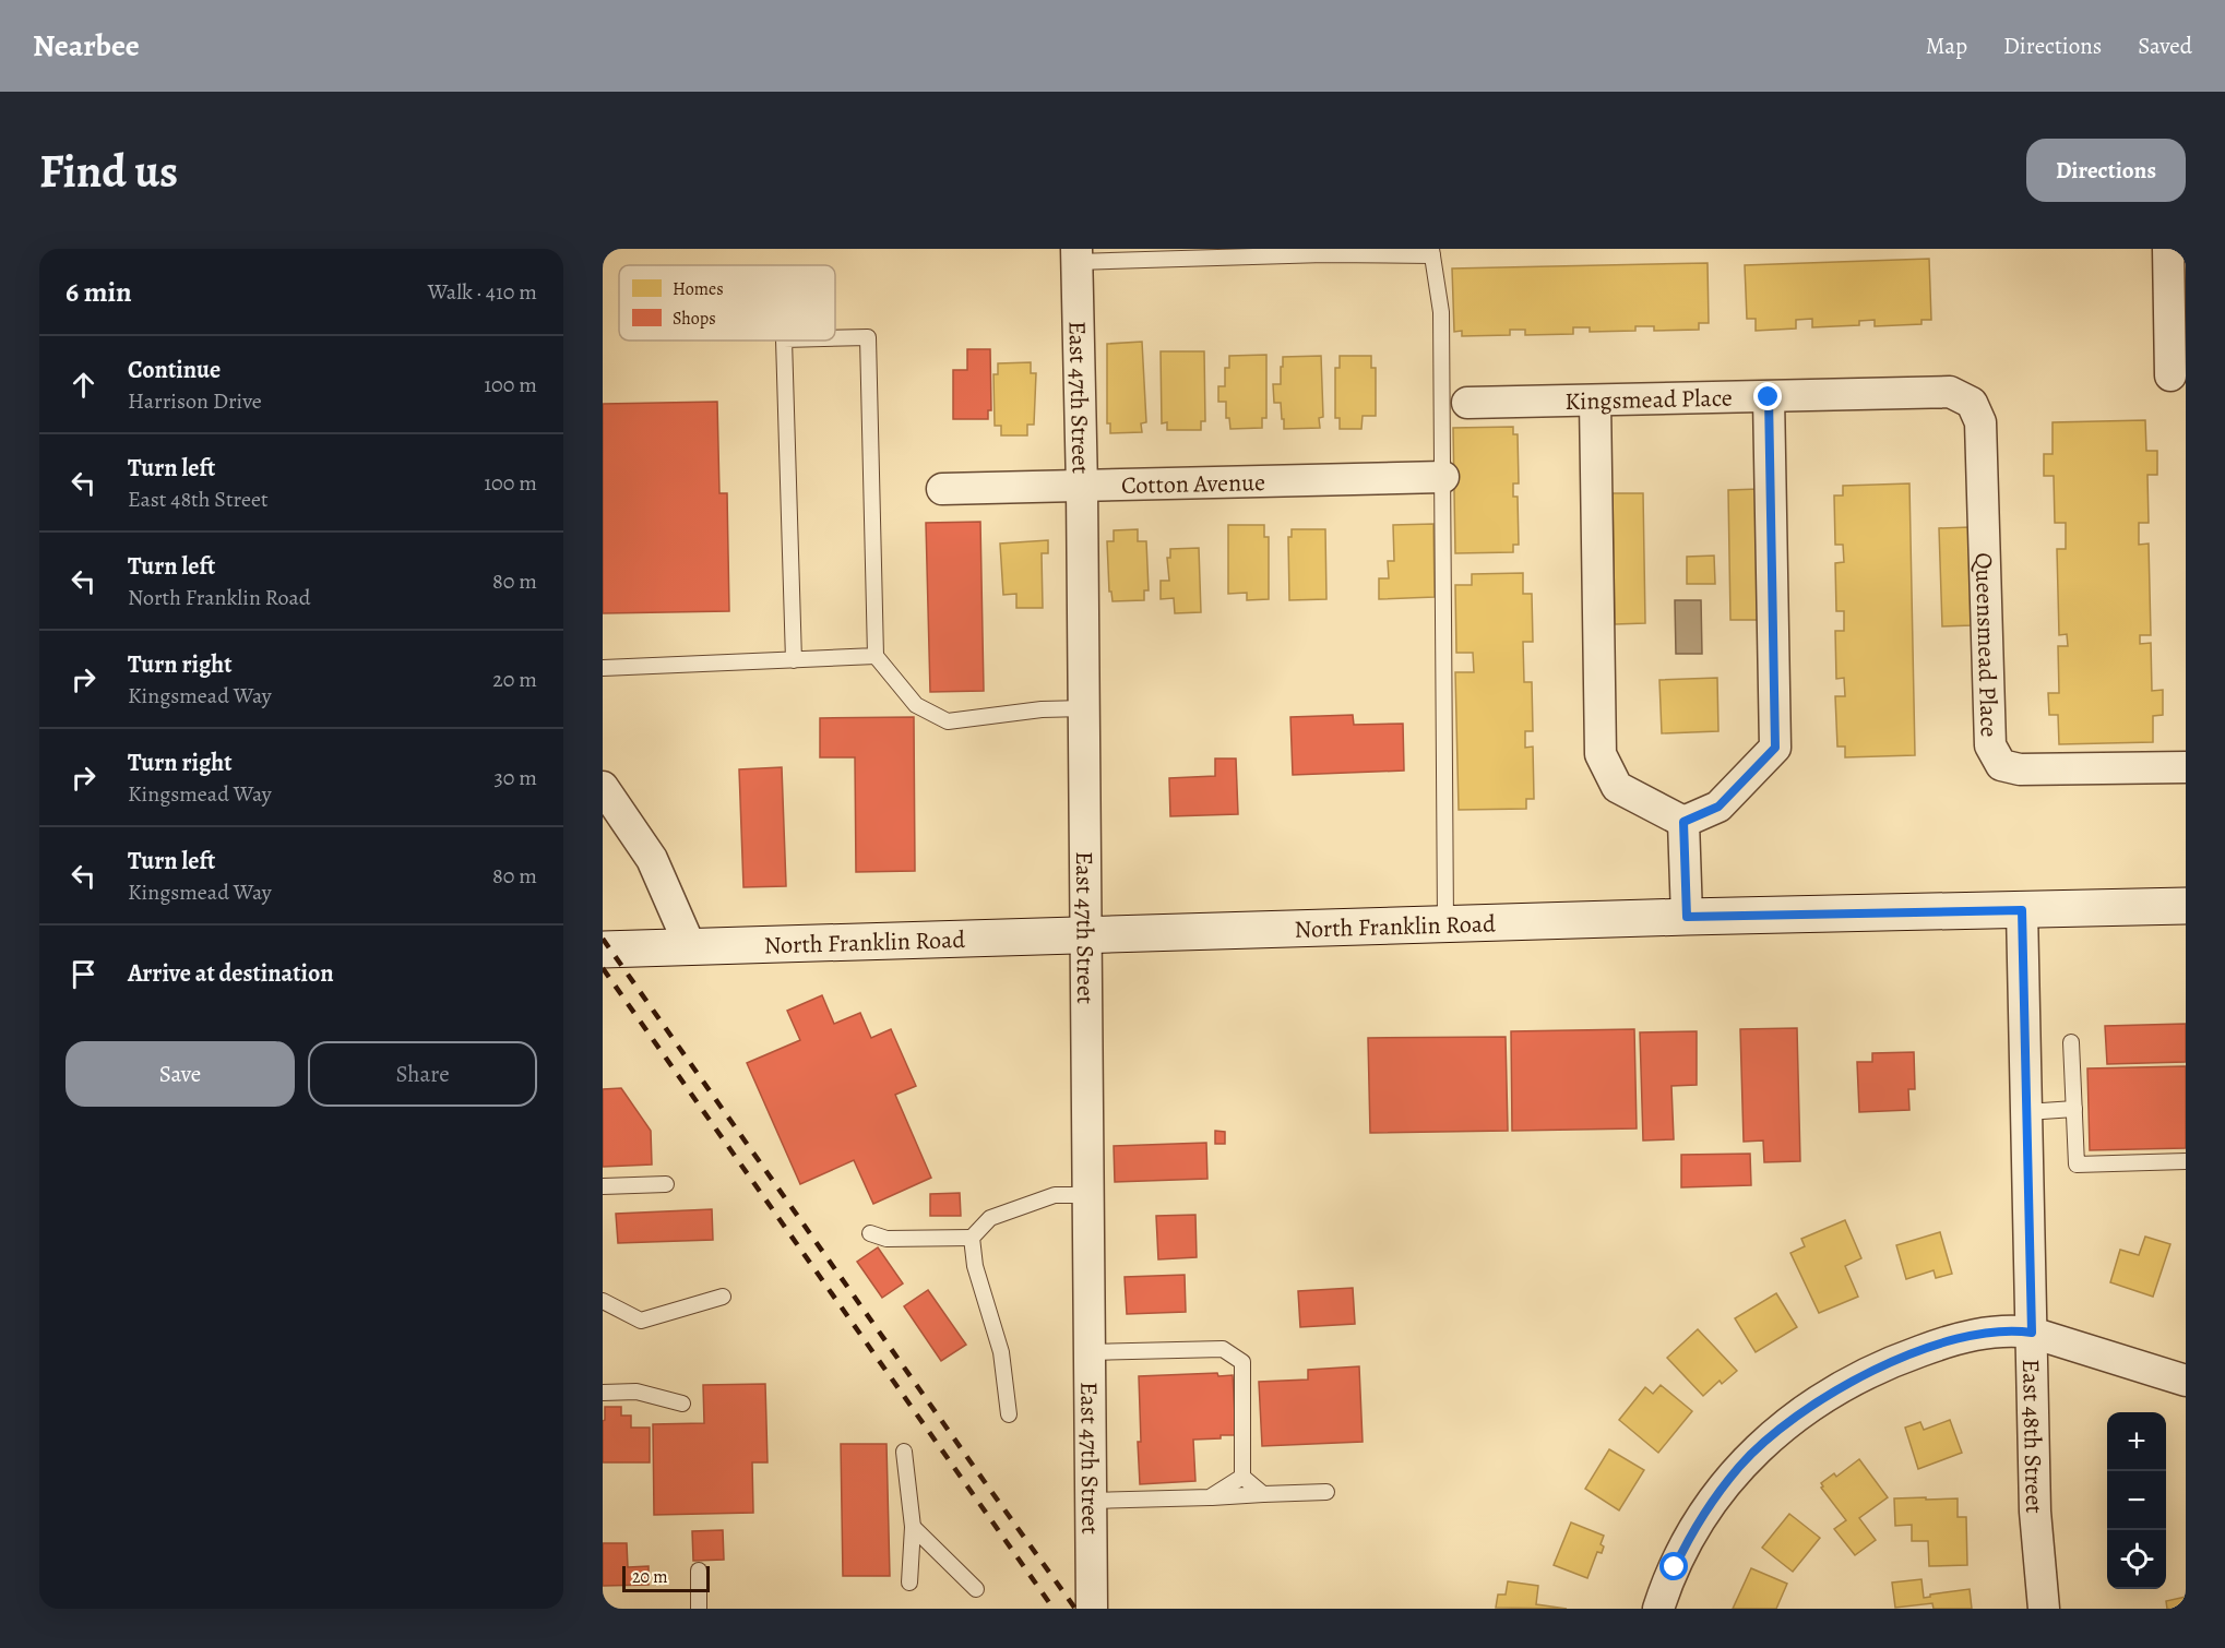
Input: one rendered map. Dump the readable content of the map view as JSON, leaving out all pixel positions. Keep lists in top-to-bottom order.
{
  "streets": {
    "main road": ["North Franklin Road"],
    "street": [
      "East 47th Street",
      "Kingsmead Place",
      "Cotton Avenue",
      "Queensmead Place",
      "East 48th Street"
    ]
  },
  "crossings": [
    ["East 47th Street", "Cotton Avenue"],
    ["East 47th Street", "North Franklin Road"],
    ["Kingsmead Place", "Queensmead Place"],
    ["North Franklin Road", "East 48th Street"]
  ],
  "legend": ["Homes", "Shops"],
  "scale_bar": "20 m",
  "page": {
    "header": "Nearbee",
    "nav": ["Map", "Directions", "Saved"],
    "buttons": [
      "Directions",
      ["Save", "Share"]
    ],
    "title": "Find us",
    "heading": ["6 min", "Walk · 410 m"],
    "list": [
      ["Continue", "Harrison Drive", "100 m"],
      ["Turn left", "East 48th Street", "100 m"],
      ["Turn left", "North Franklin Road", "80 m"],
      ["Turn right", "Kingsmead Way", "20 m"],
      ["Turn right", "Kingsmead Way", "30 m"],
      ["Turn left", "Kingsmead Way", "80 m"],
      "Arrive at destination"
    ],
    "map_buttons": ["+", "−"],
    "scale": "20 m"
  }
}
